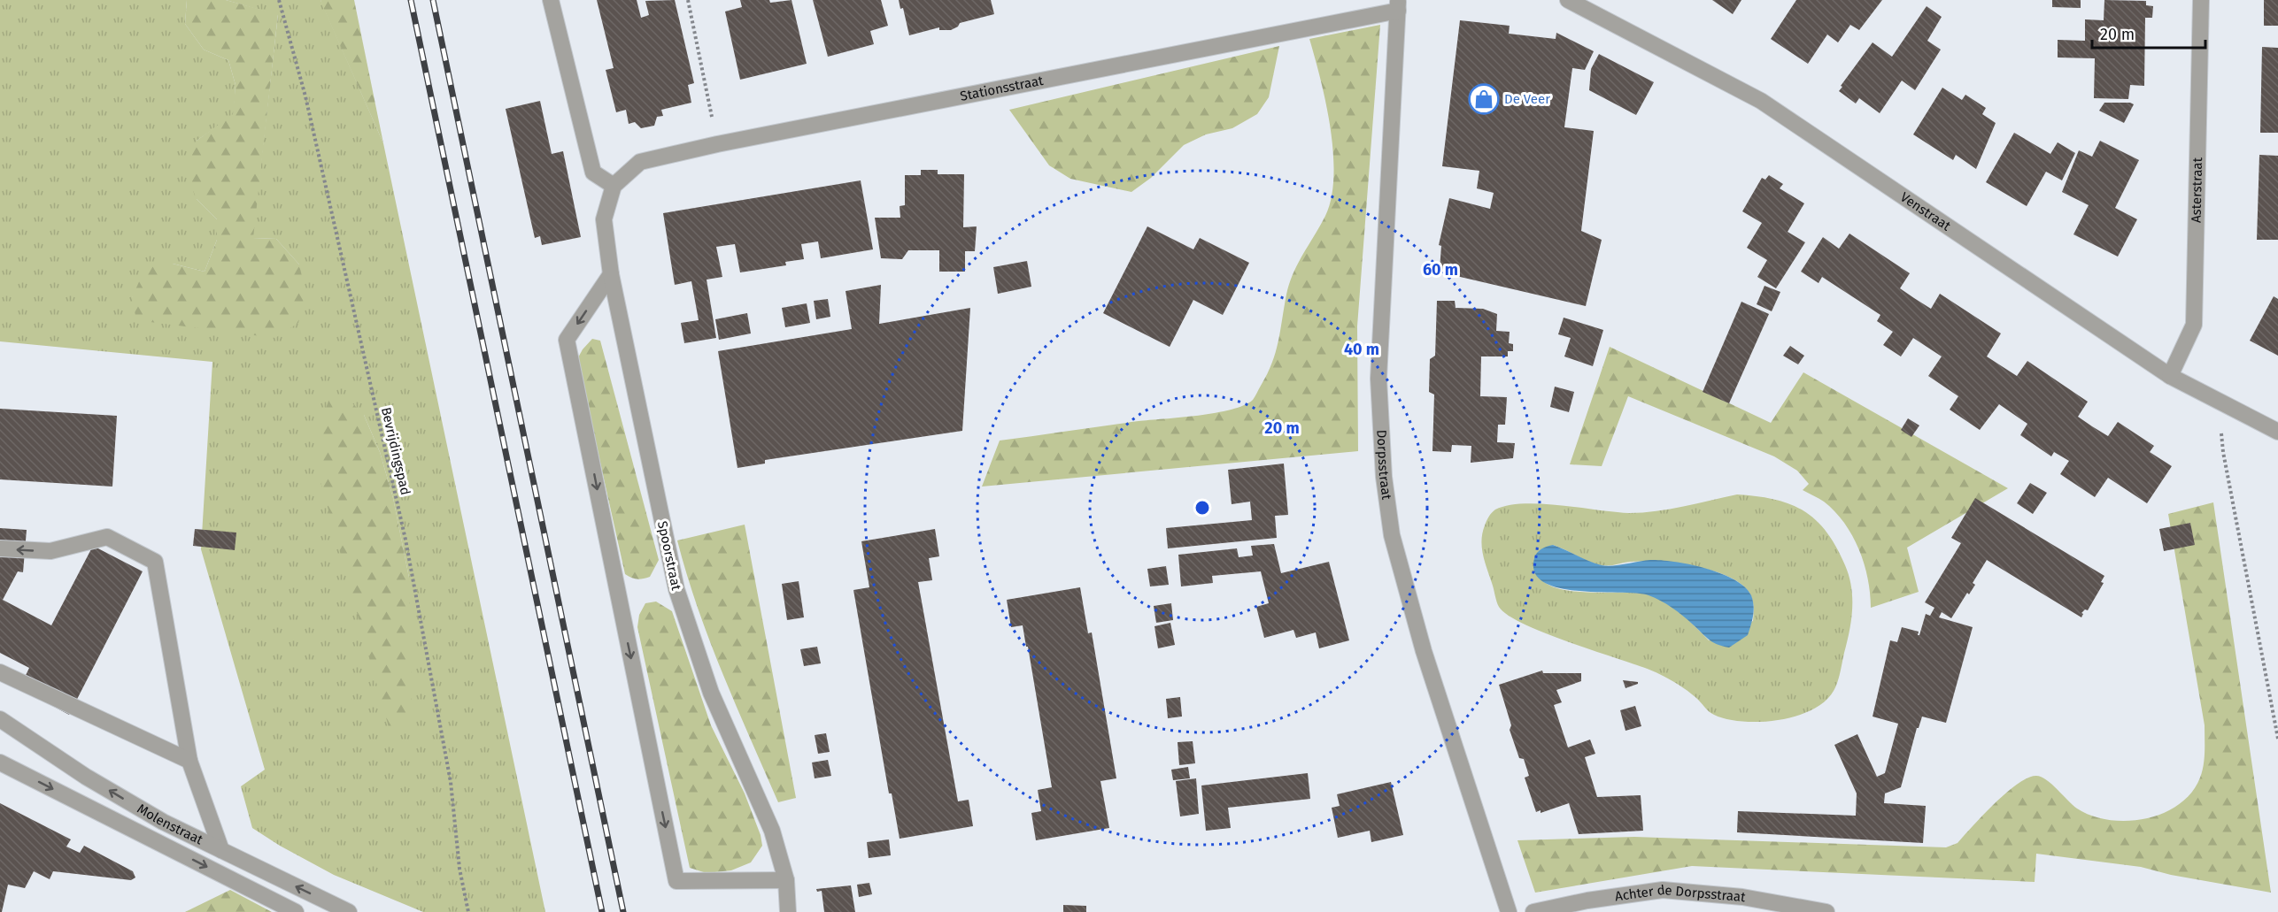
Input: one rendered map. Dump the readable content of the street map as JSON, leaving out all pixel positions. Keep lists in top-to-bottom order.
{
  "streets": {
    "street": [
      "Stationsstraat",
      "Asterstraat",
      "Venstraat",
      "Dorpsstraat",
      "Spoorstraat",
      "Molenstraat",
      "Achter de Dorpsstraat"
    ],
    "path": ["Bevrijdingspad"]
  },
  "crossings": [
    ["Stationsstraat", "Dorpsstraat"],
    ["Stationsstraat", "Spoorstraat"],
    ["Asterstraat", "Venstraat"]
  ],
  "places": {
    "shop": ["De Veer"]
  },
  "scale_bar": "20 m",
  "rings": ["60 m", "40 m", "20 m"]
}
